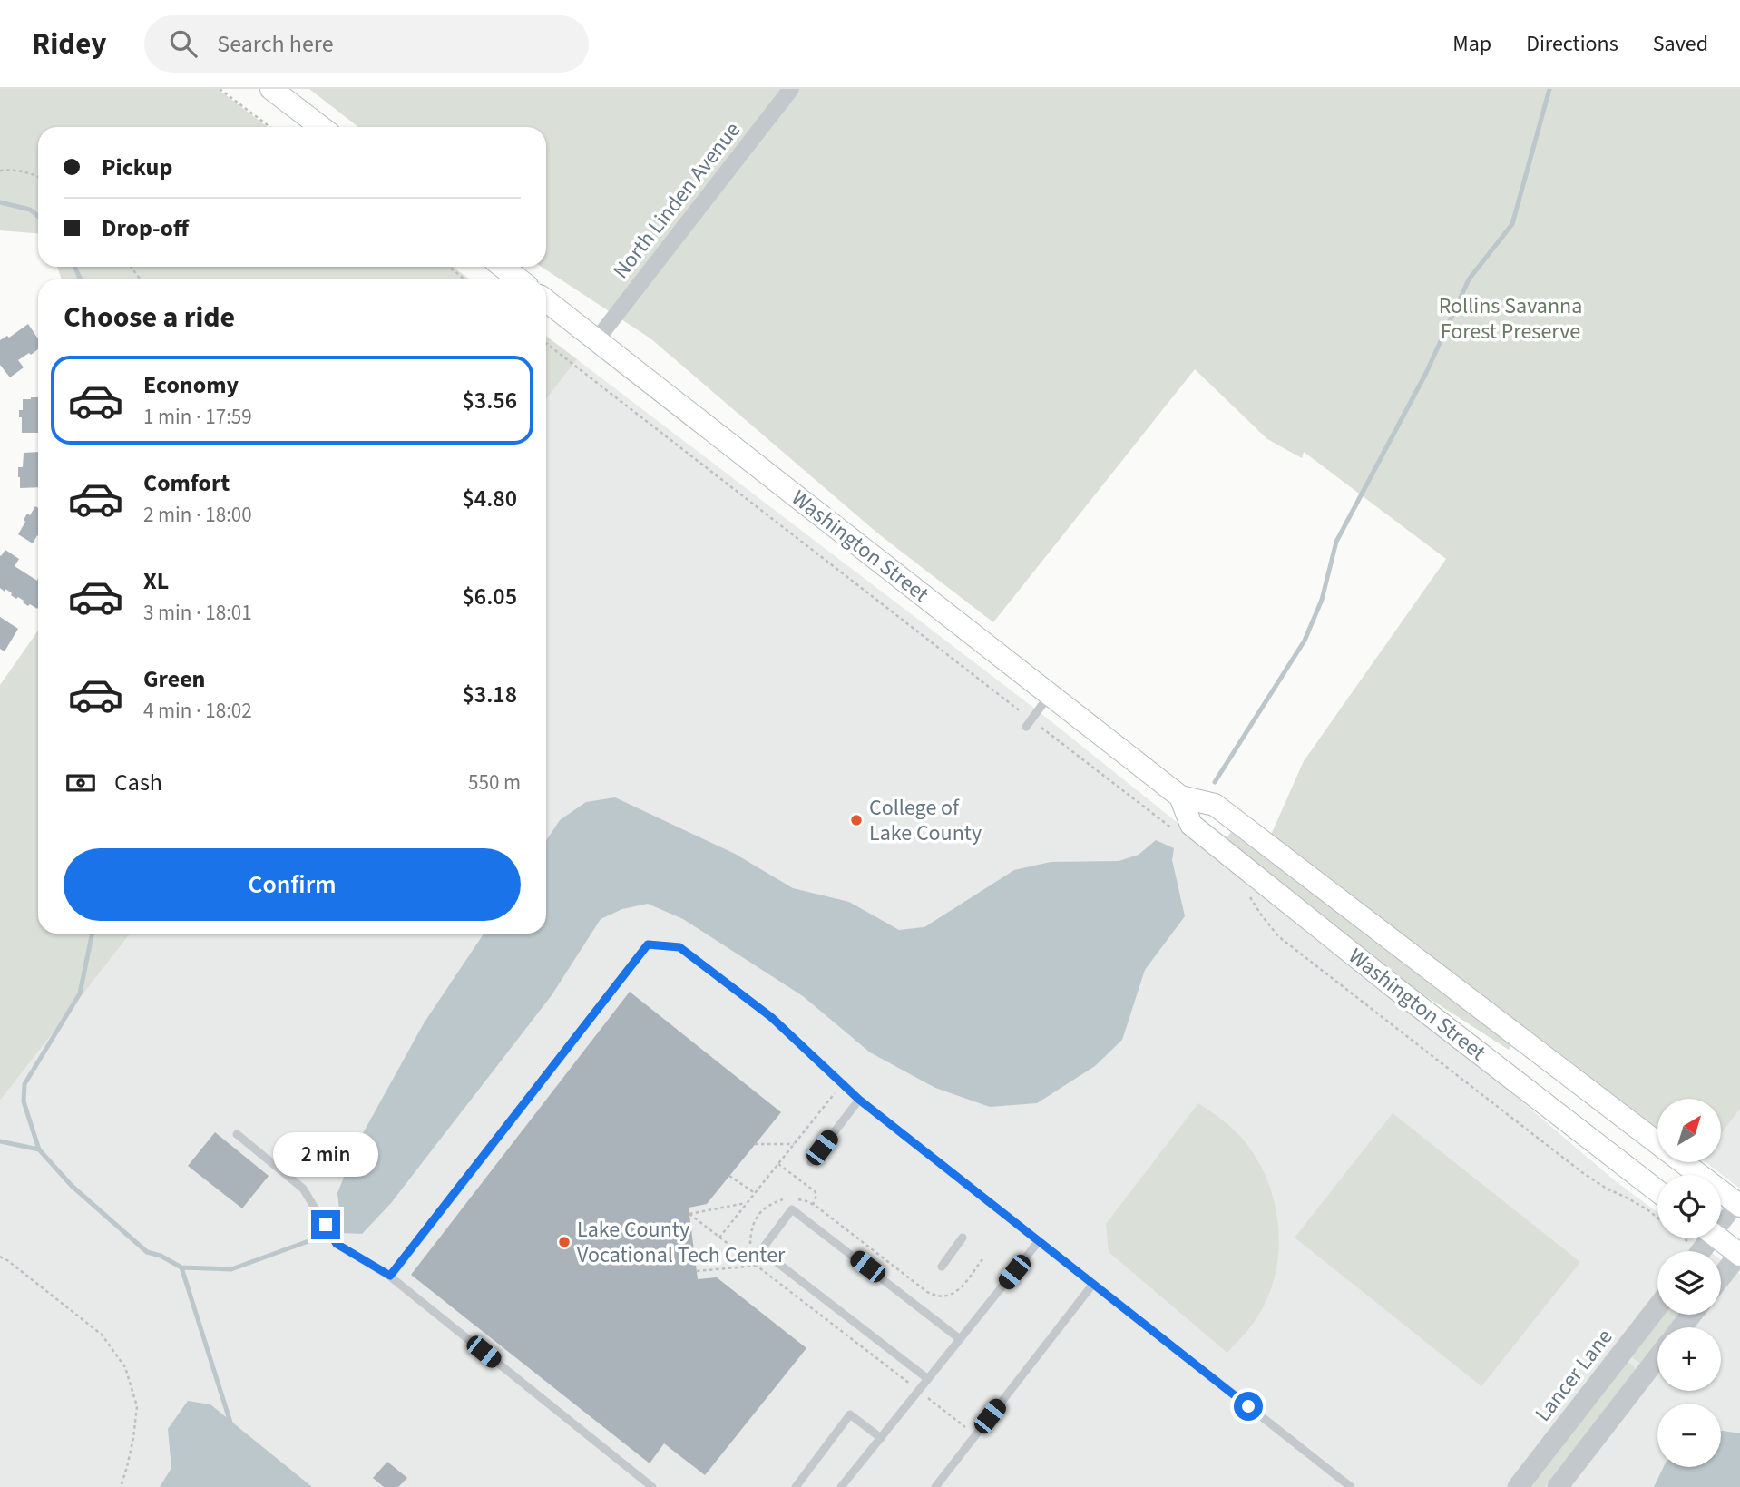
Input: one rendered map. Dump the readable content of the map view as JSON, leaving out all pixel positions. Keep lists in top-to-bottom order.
{
  "streets": {
    "main road": ["Washington Street"],
    "street": ["North Linden Avenue", "Lancer Lane"]
  },
  "crossings": [
    ["North Linden Avenue", "Washington Street"]
  ],
  "parks": ["Rollins Savanna Forest Preserve"],
  "places": ["College of Lake County", "Lake County Vocational Tech Center"],
  "north": "top right",
  "page": {
    "header": "Ridey",
    "search": "Search here",
    "nav": ["Map", "Directions", "Saved"],
    "banner": ["Pickup", "Drop-off"],
    "heading": "Choose a ride",
    "list": [
      {
        "name": "Economy",
        "note": "1 min · 17:59",
        "value": "$3.56"
      },
      {
        "name": "Comfort",
        "note": "2 min · 18:00",
        "value": "$4.80"
      },
      {
        "name": "XL",
        "note": "3 min · 18:01",
        "value": "$6.05"
      },
      {
        "name": "Green",
        "note": "4 min · 18:02",
        "value": "$3.18"
      }
    ],
    "pay": ["Cash", "550 m"],
    "buttons": "Confirm",
    "map_buttons": ["+", "−"],
    "bubble": "2 min"
  }
}
